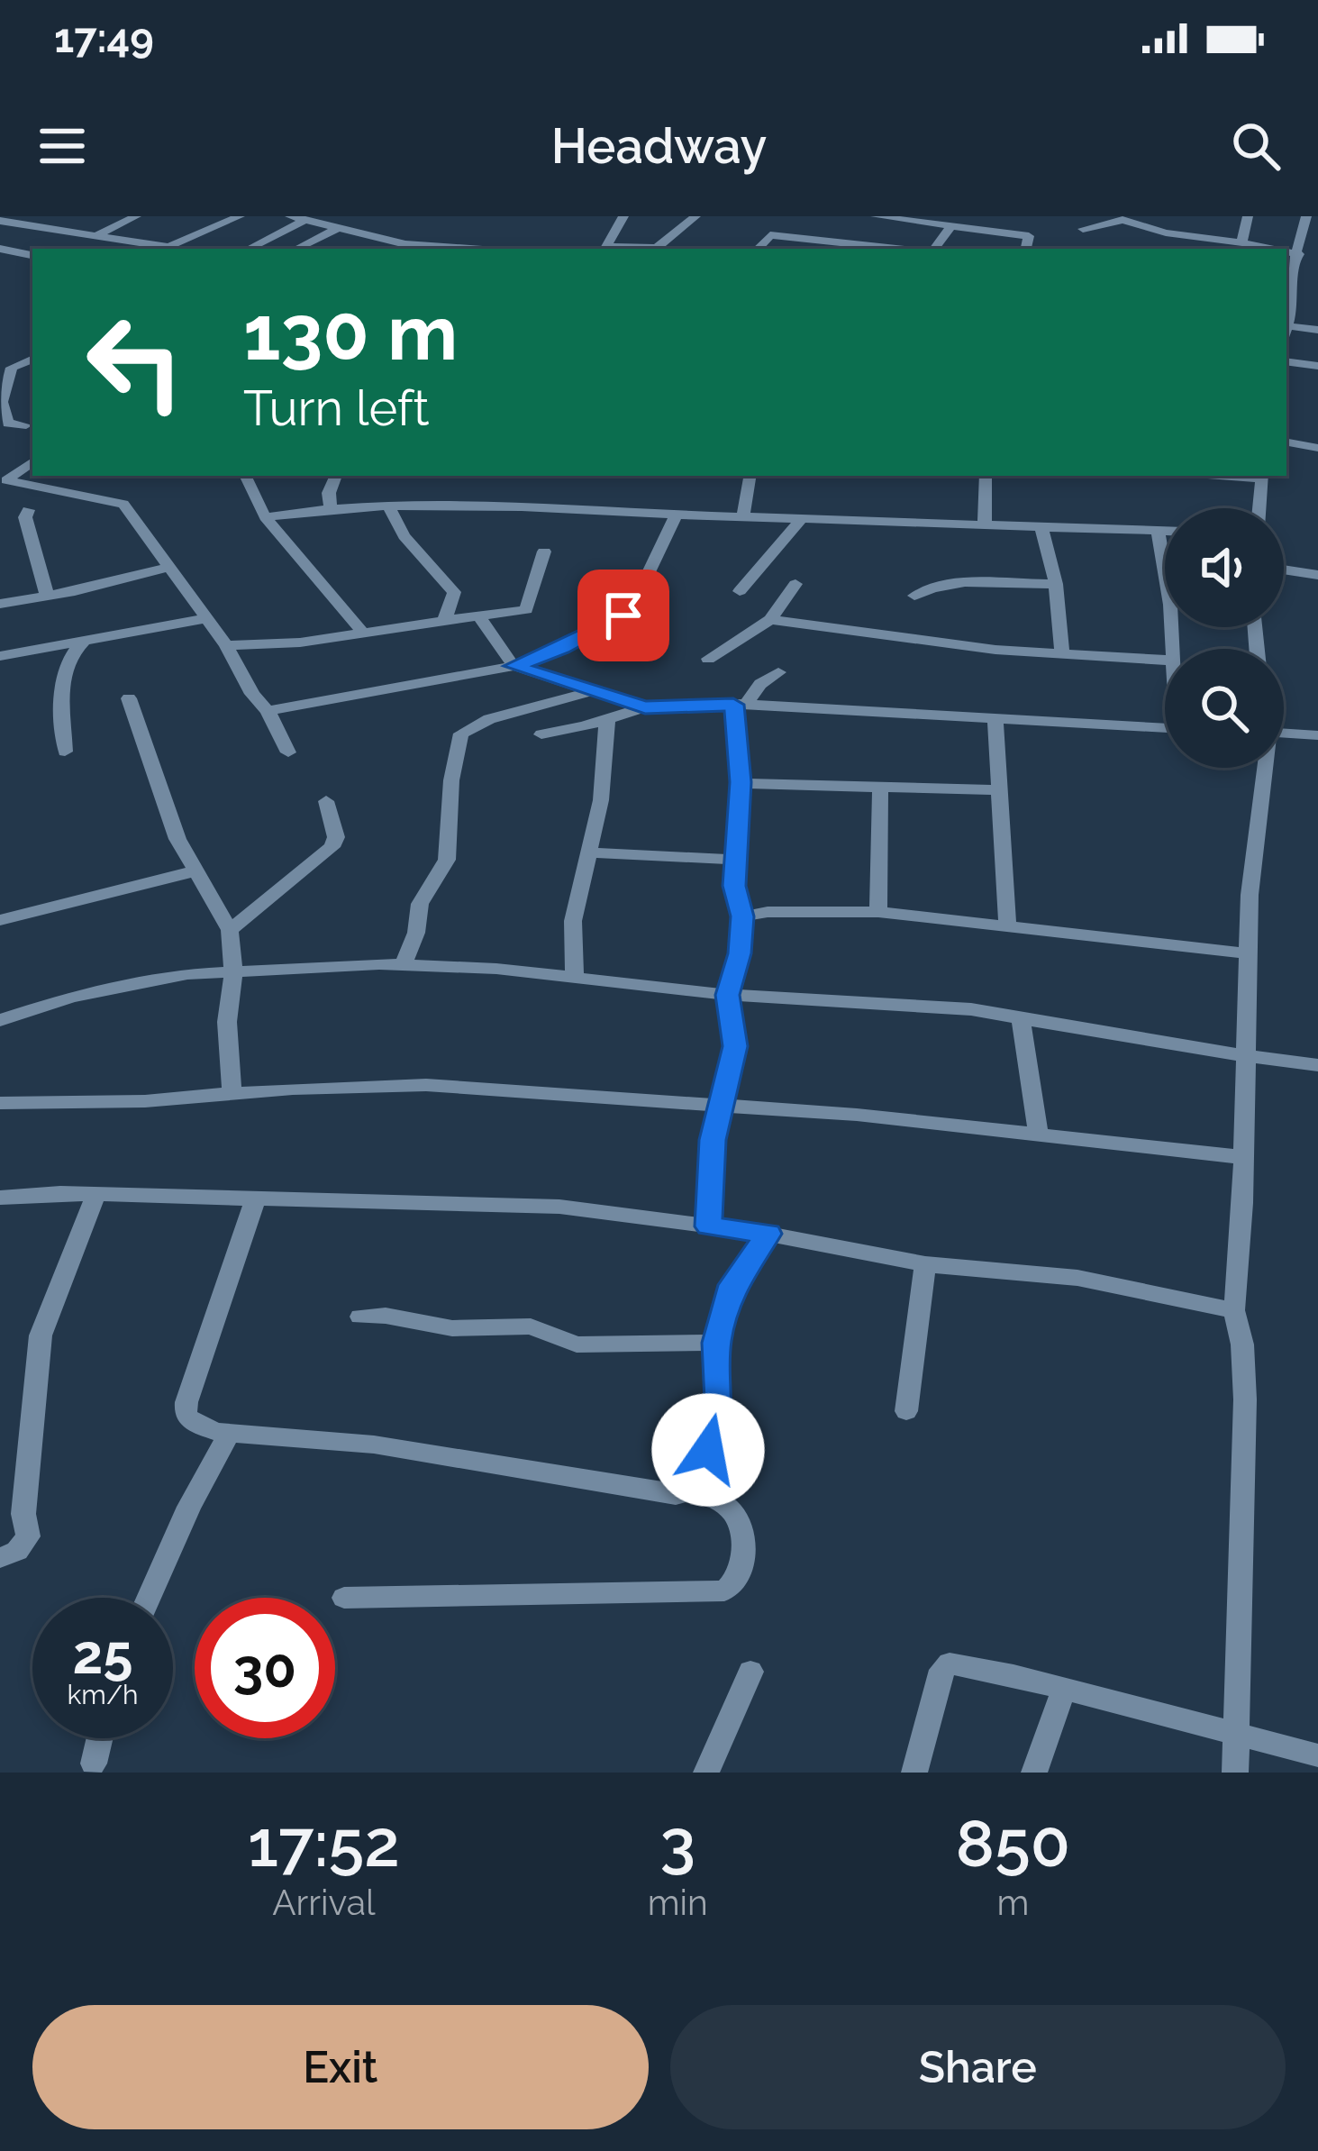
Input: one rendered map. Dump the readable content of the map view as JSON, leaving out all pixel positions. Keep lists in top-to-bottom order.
{
  "page": {
    "status": "17:49",
    "header": "Headway",
    "turn": ["130 m", "Turn left"],
    "speed": "25 km/h",
    "limit": "30",
    "eta": [
      "17:52",
      "Arrival",
      "3",
      "min",
      "850",
      "m"
    ],
    "buttons": ["Exit", "Share"]
  }
}
